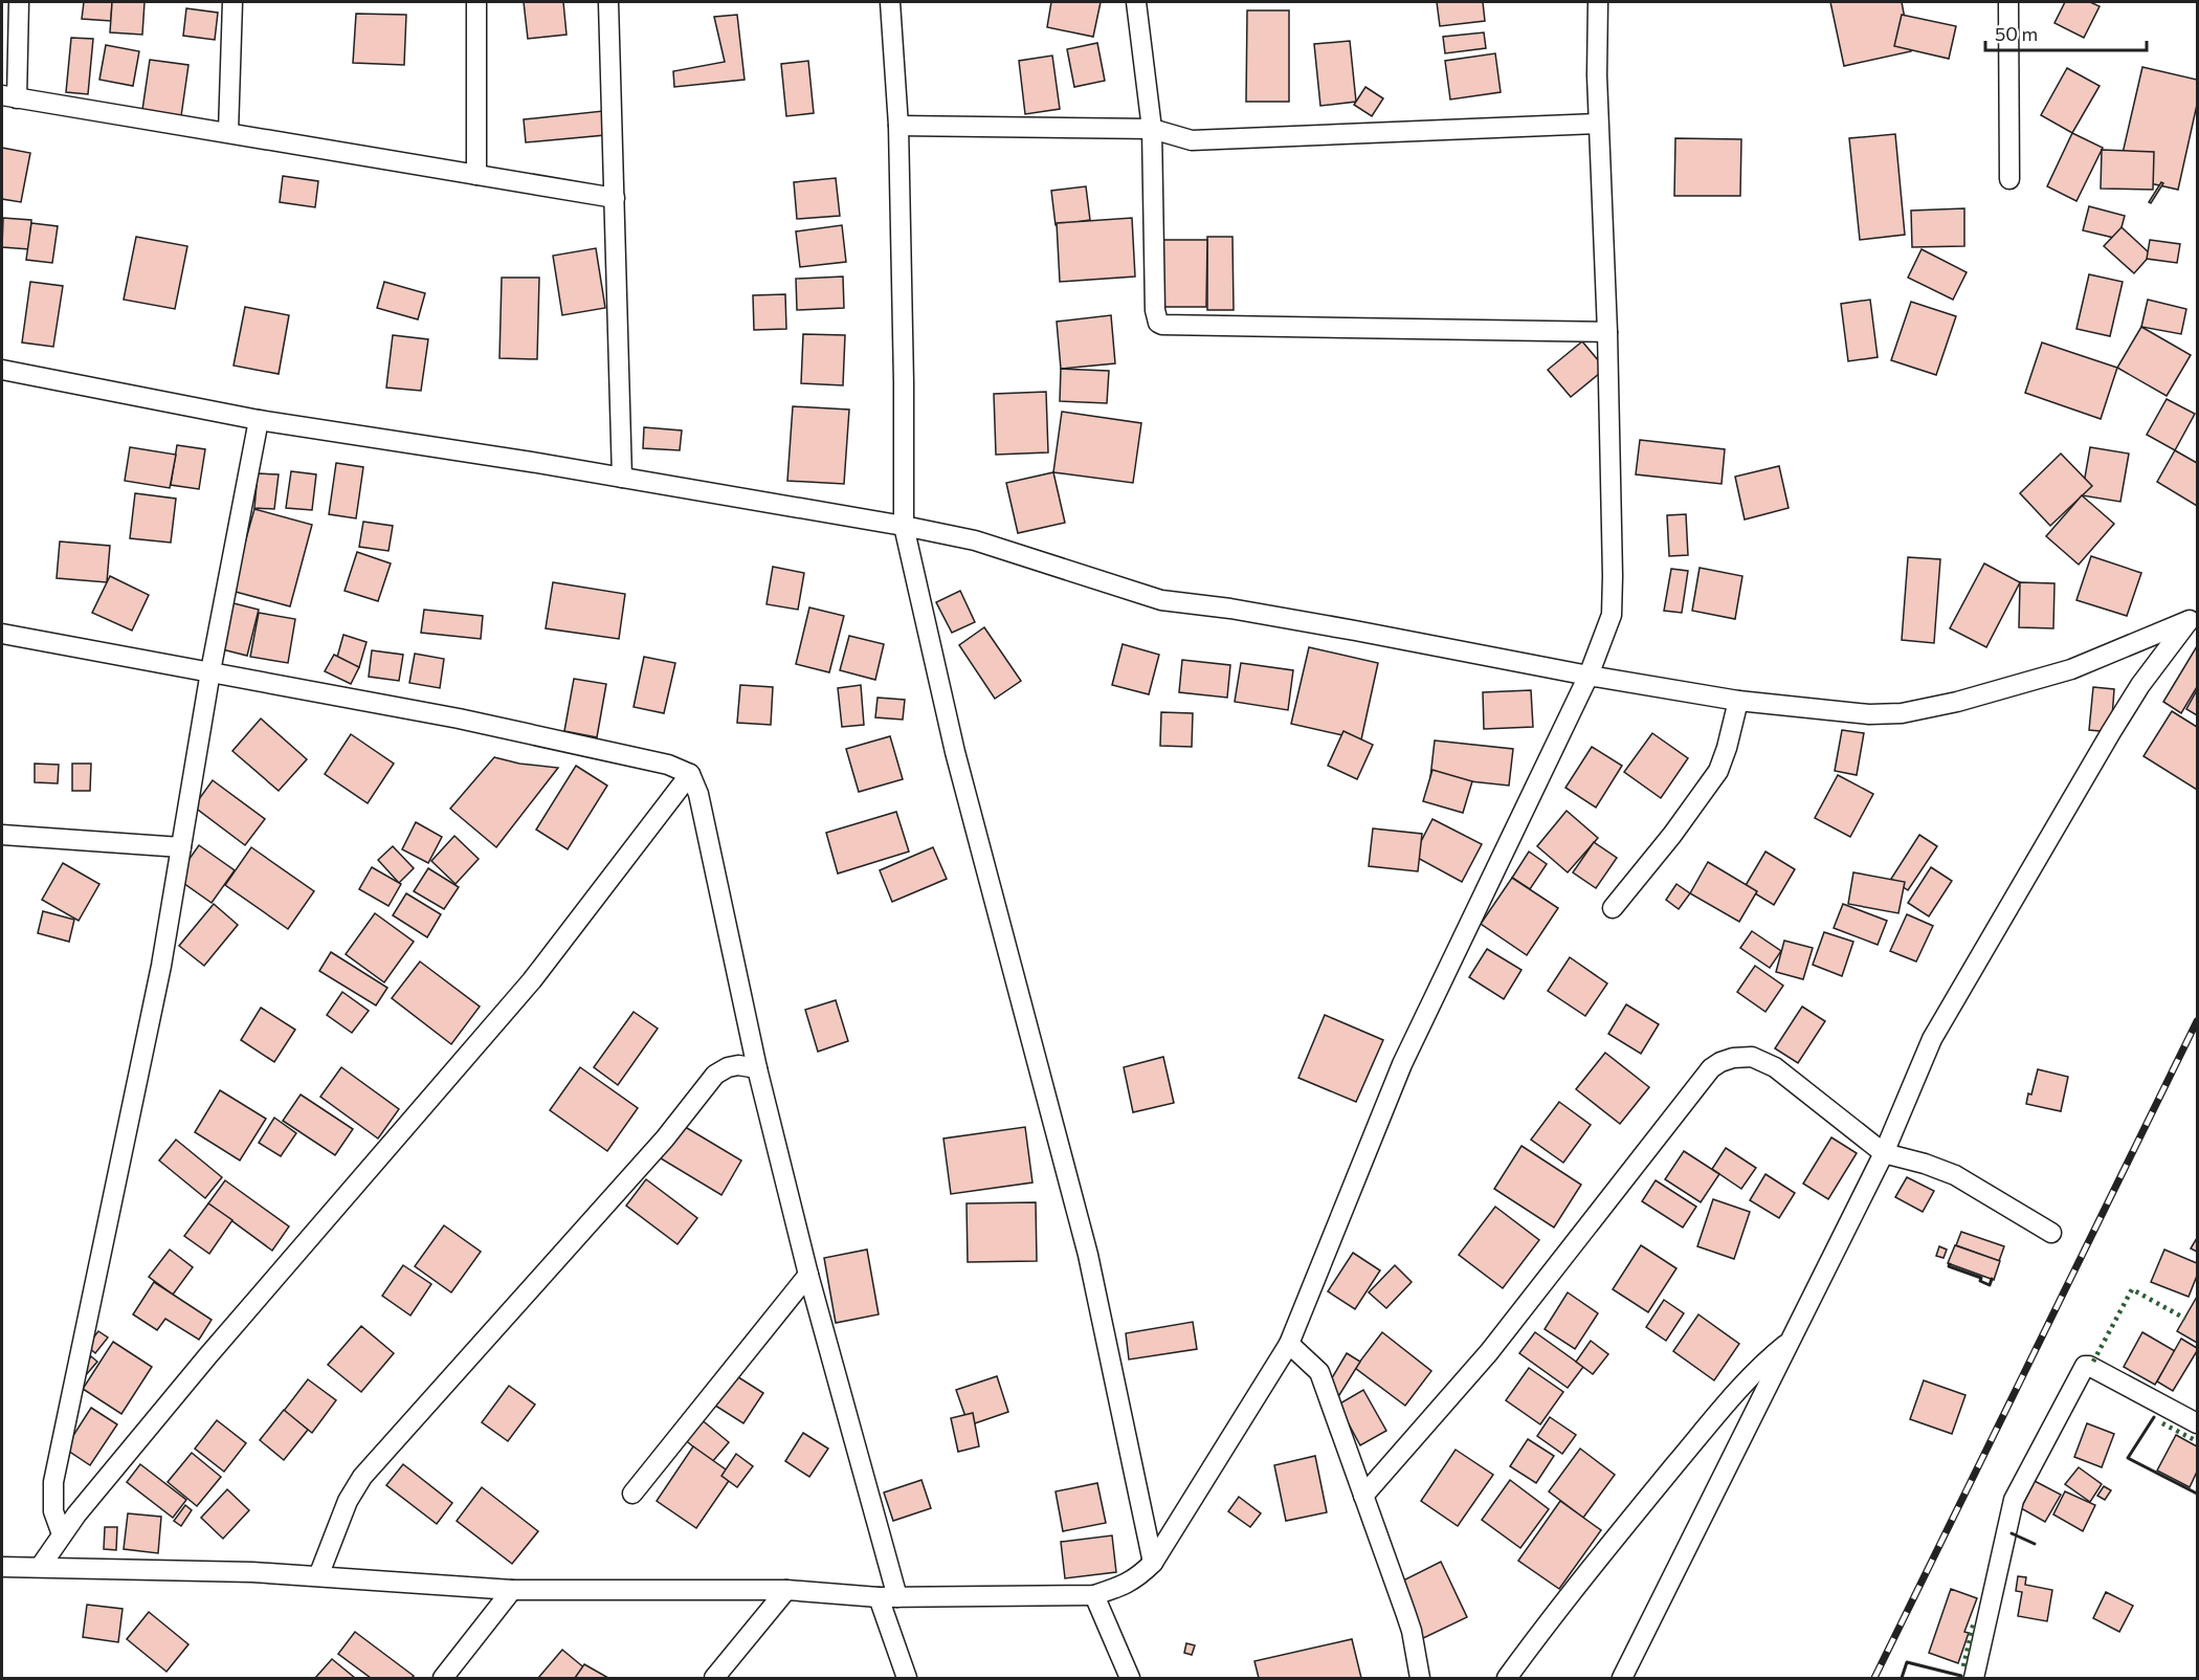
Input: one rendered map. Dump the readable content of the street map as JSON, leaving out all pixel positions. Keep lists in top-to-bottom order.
{
  "scale_bar": "50 m"
}
